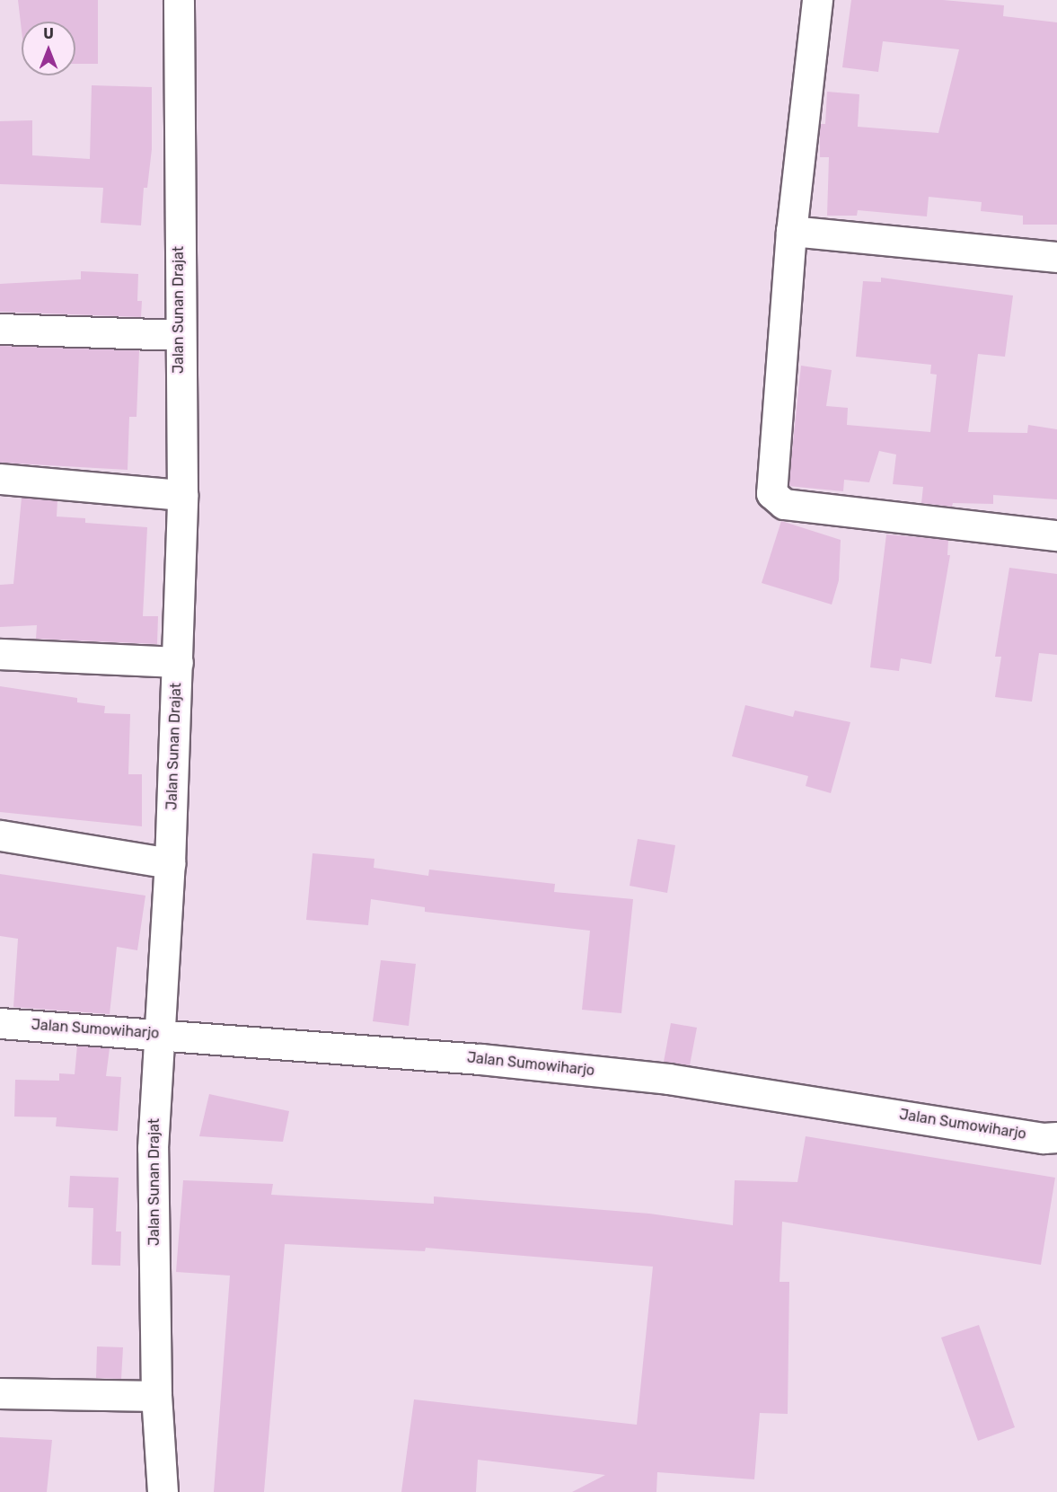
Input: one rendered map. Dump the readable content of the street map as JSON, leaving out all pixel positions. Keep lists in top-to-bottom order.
{
  "streets": {
    "street": ["Jalan Sunan Drajat", "Jalan Sumowiharjo"]
  },
  "crossings": [
    ["Jalan Sunan Drajat", "Jalan Sumowiharjo"]
  ],
  "north": "top"
}
